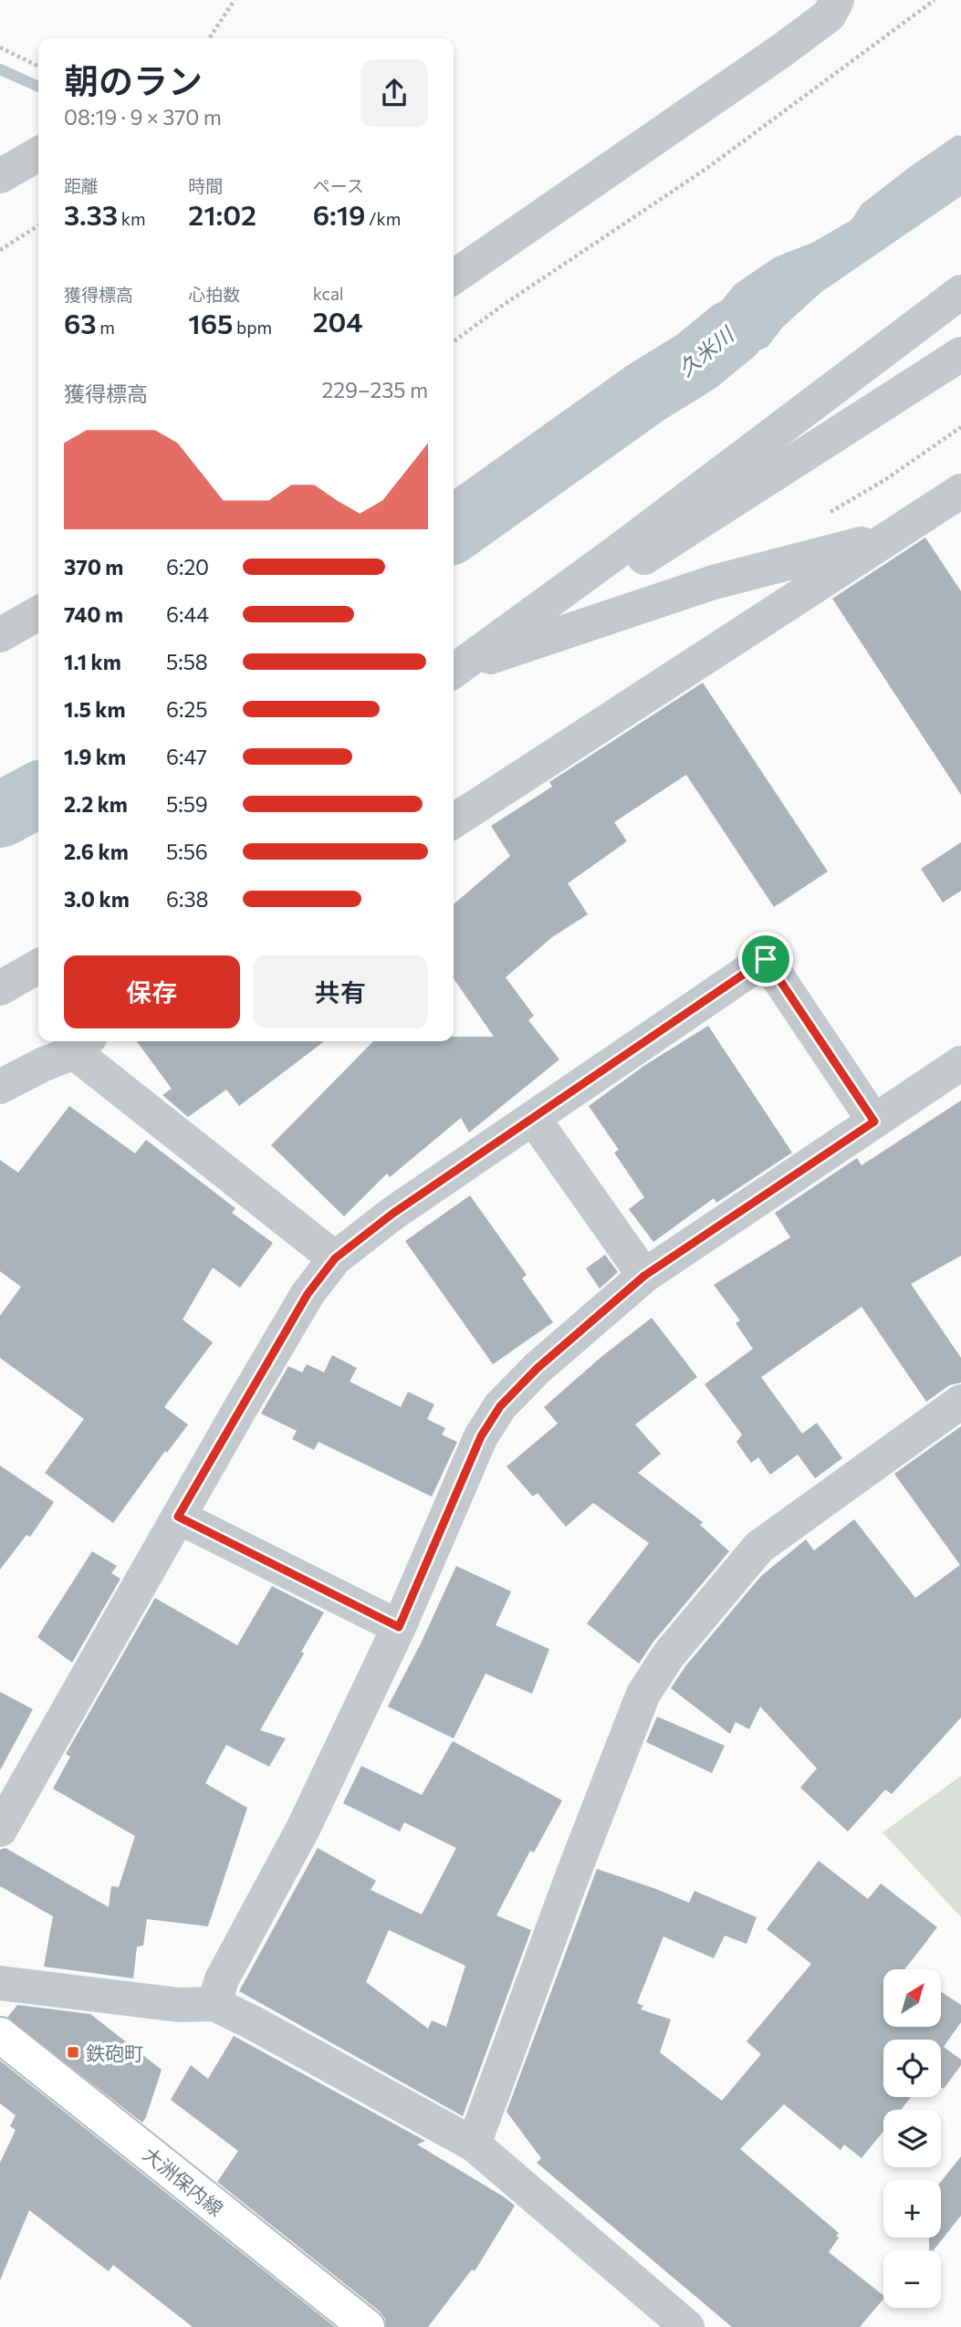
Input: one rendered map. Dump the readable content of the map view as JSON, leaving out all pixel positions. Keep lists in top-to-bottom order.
{
  "streets": {
    "main road": ["大洲保内線"]
  },
  "water": ["久米川"],
  "places": {
    "transit": ["鉄砲町"]
  },
  "north": "top right",
  "page": {
    "heading": ["朝のラン", "08:19 · 9 × 370 m"],
    "stats": [
      ["距離", "3.33 km"],
      ["時間", "21:02"],
      ["ペース", "6:19 /km"],
      ["獲得標高", "63 m"],
      ["心拍数", "165 bpm"],
      ["kcal", "204"]
    ],
    "chart": ["獲得標高", "229–235 m"],
    "list": [
      {
        "name": "370 m",
        "note": "6:20"
      },
      {
        "name": "740 m",
        "note": "6:44"
      },
      {
        "name": "1.1 km",
        "note": "5:58"
      },
      {
        "name": "1.5 km",
        "note": "6:25"
      },
      {
        "name": "1.9 km",
        "note": "6:47"
      },
      {
        "name": "2.2 km",
        "note": "5:59"
      },
      {
        "name": "2.6 km",
        "note": "5:56"
      },
      {
        "name": "3.0 km",
        "note": "6:38"
      }
    ],
    "buttons": ["保存", "共有"],
    "map_buttons": ["+", "−"]
  }
}
